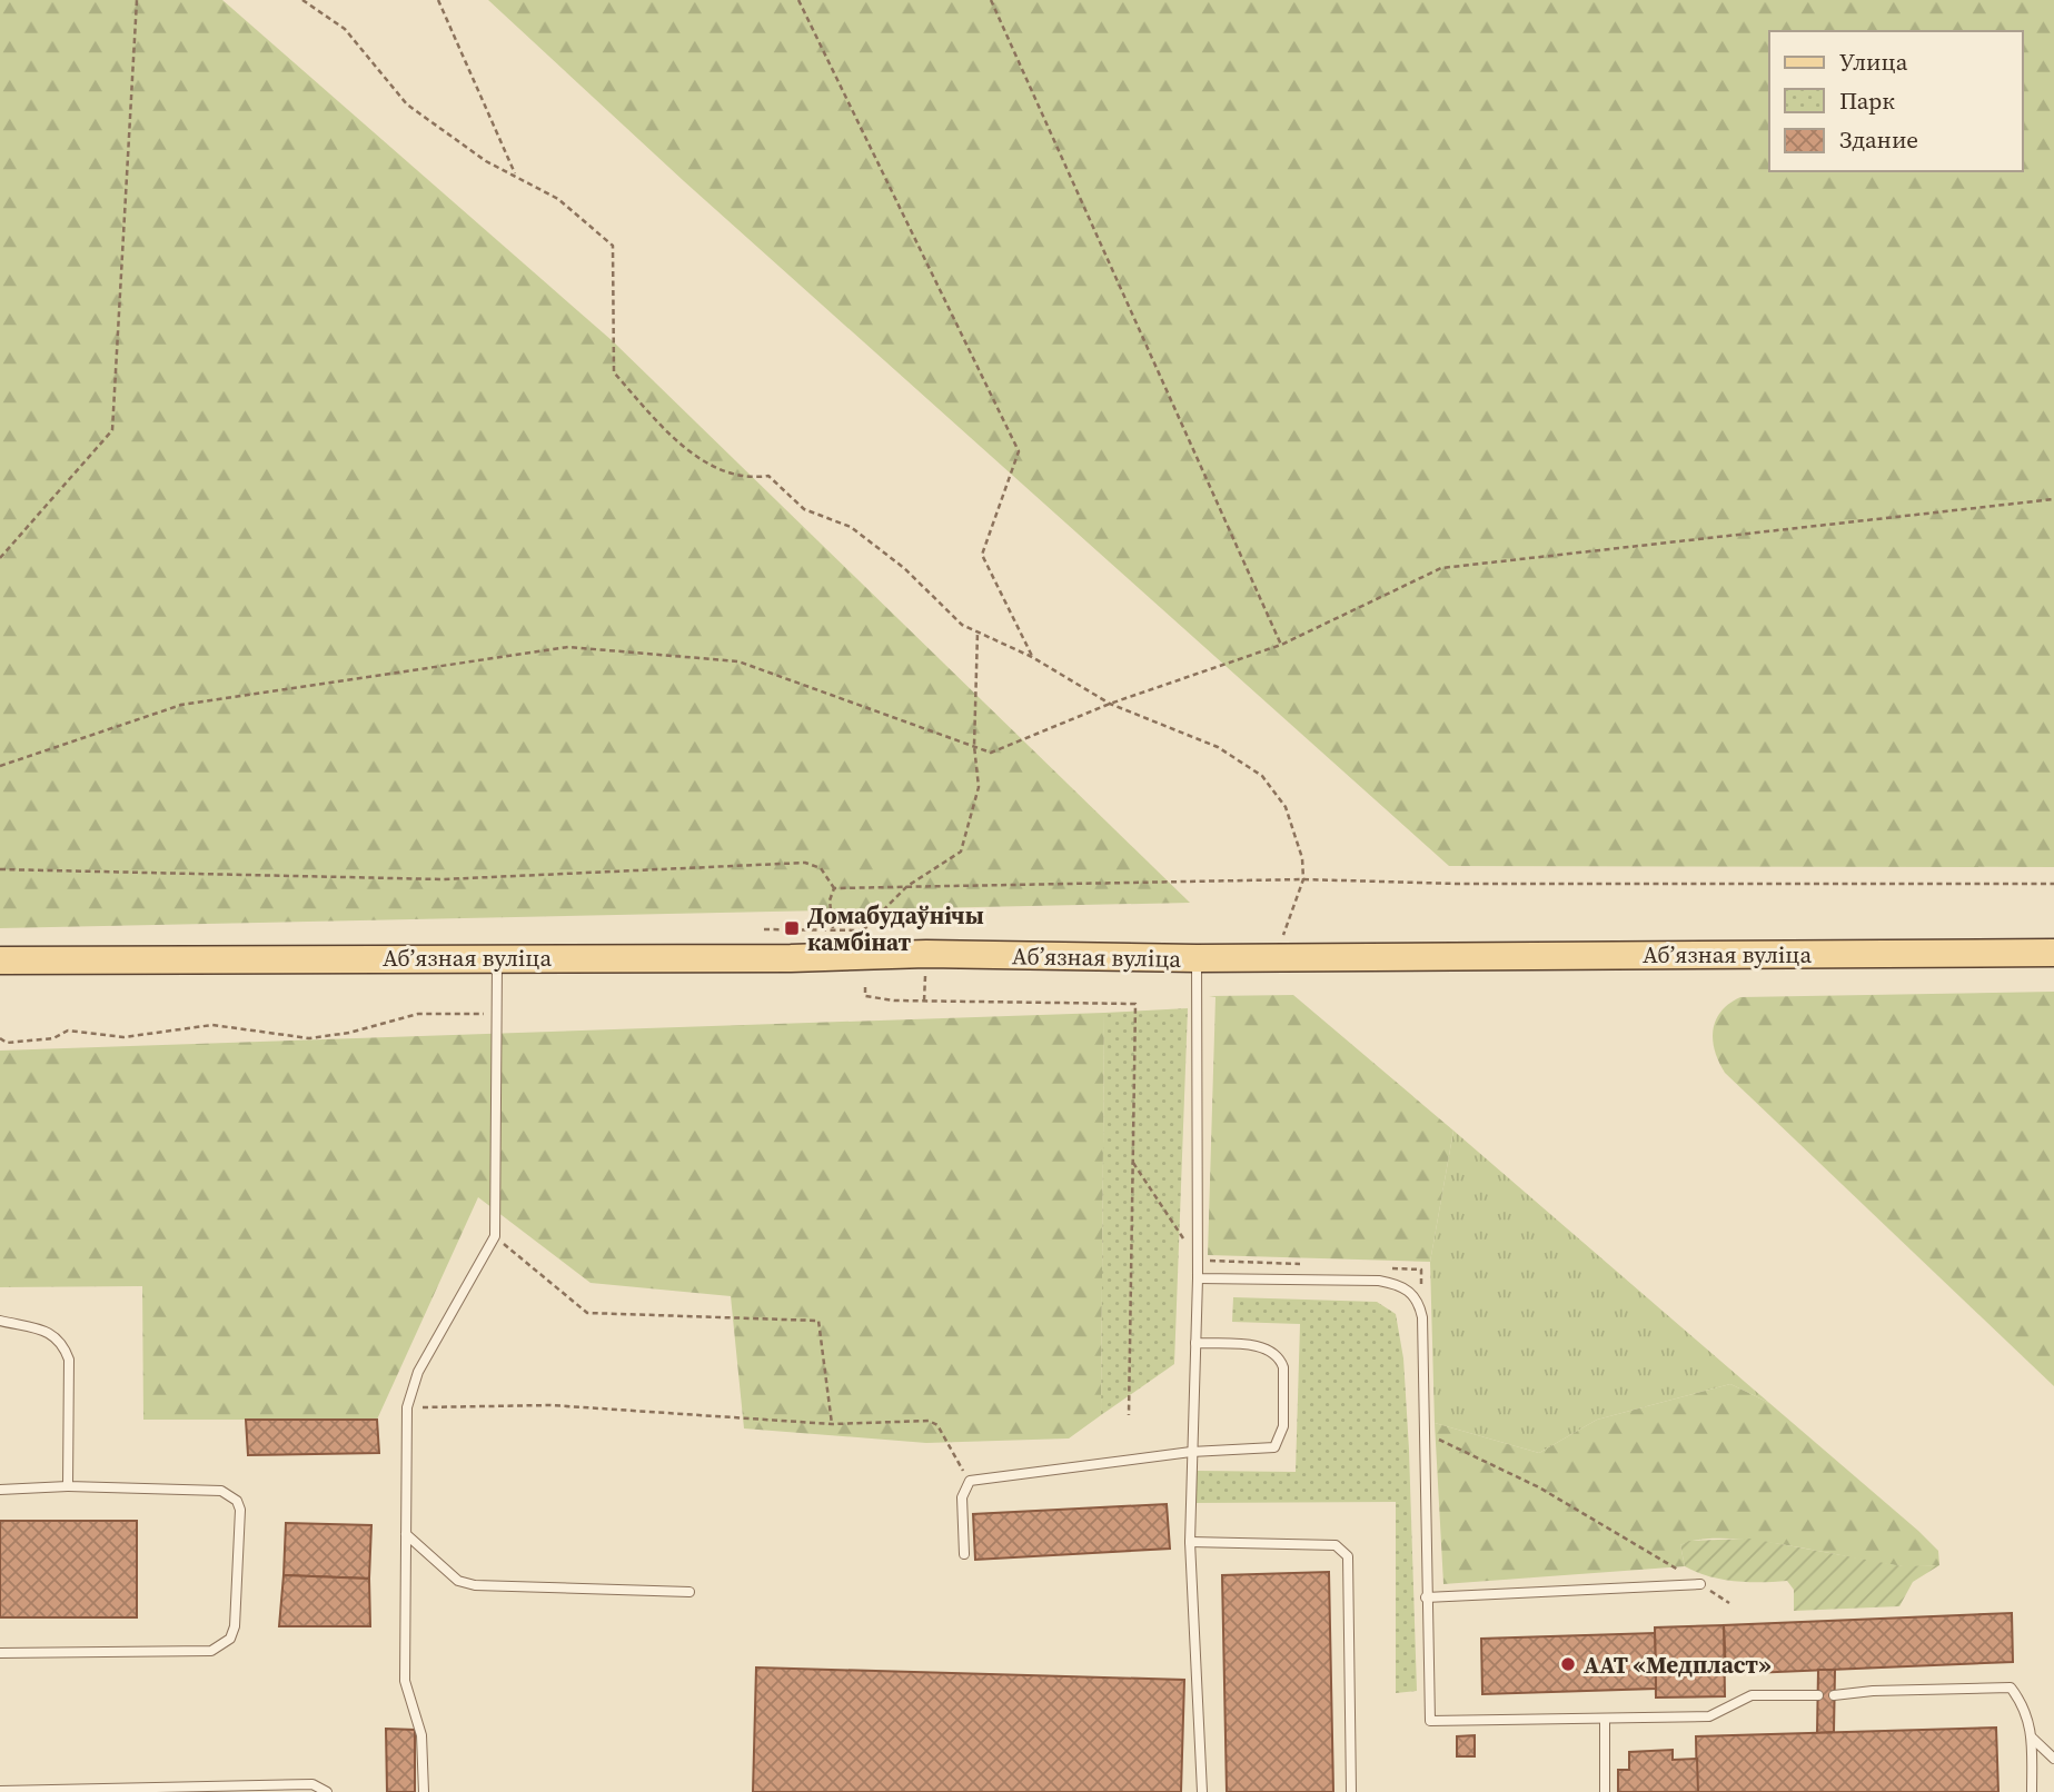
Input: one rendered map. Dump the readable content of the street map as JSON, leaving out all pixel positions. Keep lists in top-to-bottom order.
{
  "streets": {
    "main road": ["Абʼязная вуліца"]
  },
  "places": {
    "transit": ["Домабудаўнічы камбінат"],
    "other": ["ААТ «Медпласт»"]
  },
  "legend": ["Улица", "Парк", "Здание"]
}
